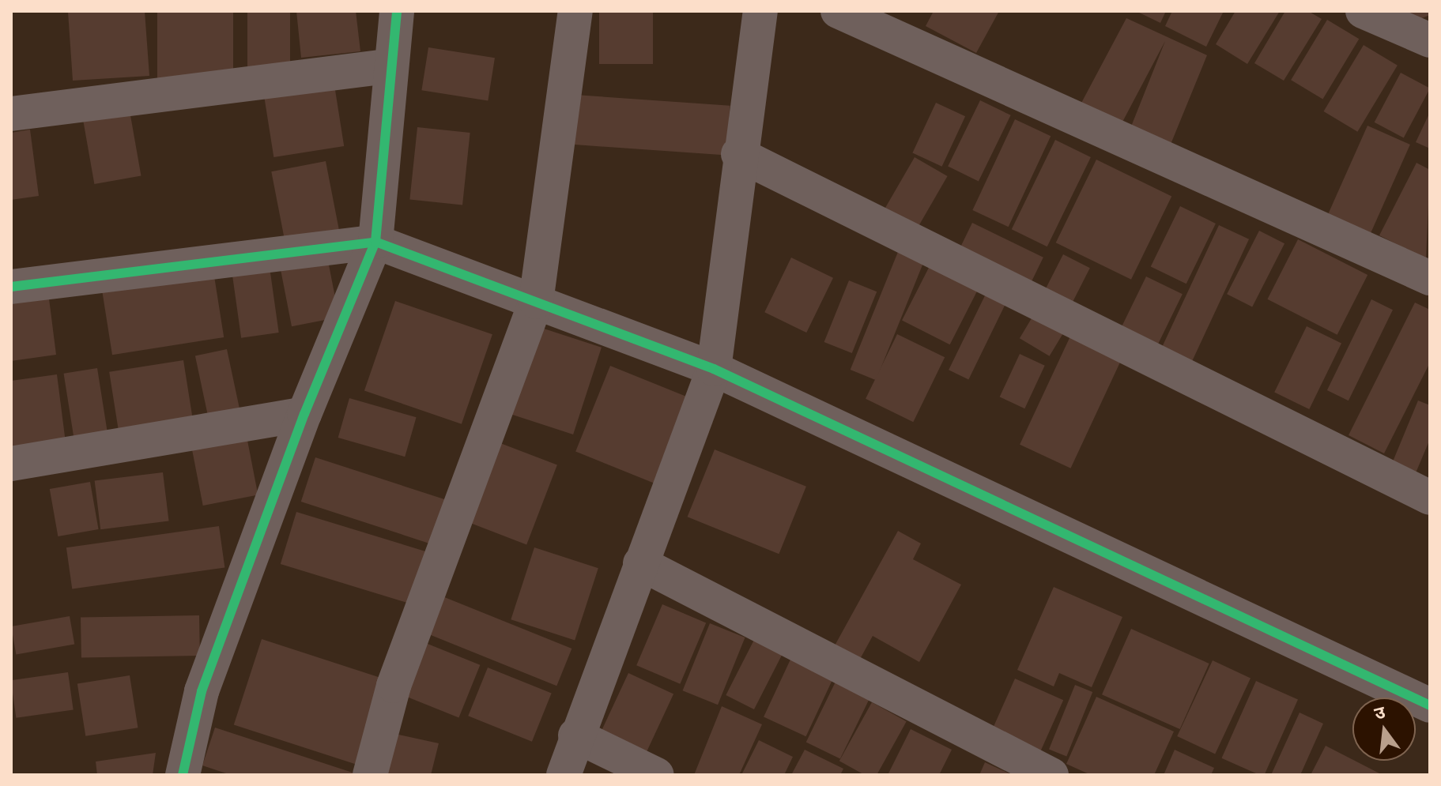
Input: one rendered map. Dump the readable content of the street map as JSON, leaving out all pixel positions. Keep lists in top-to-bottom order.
{
  "north": "top"
}
